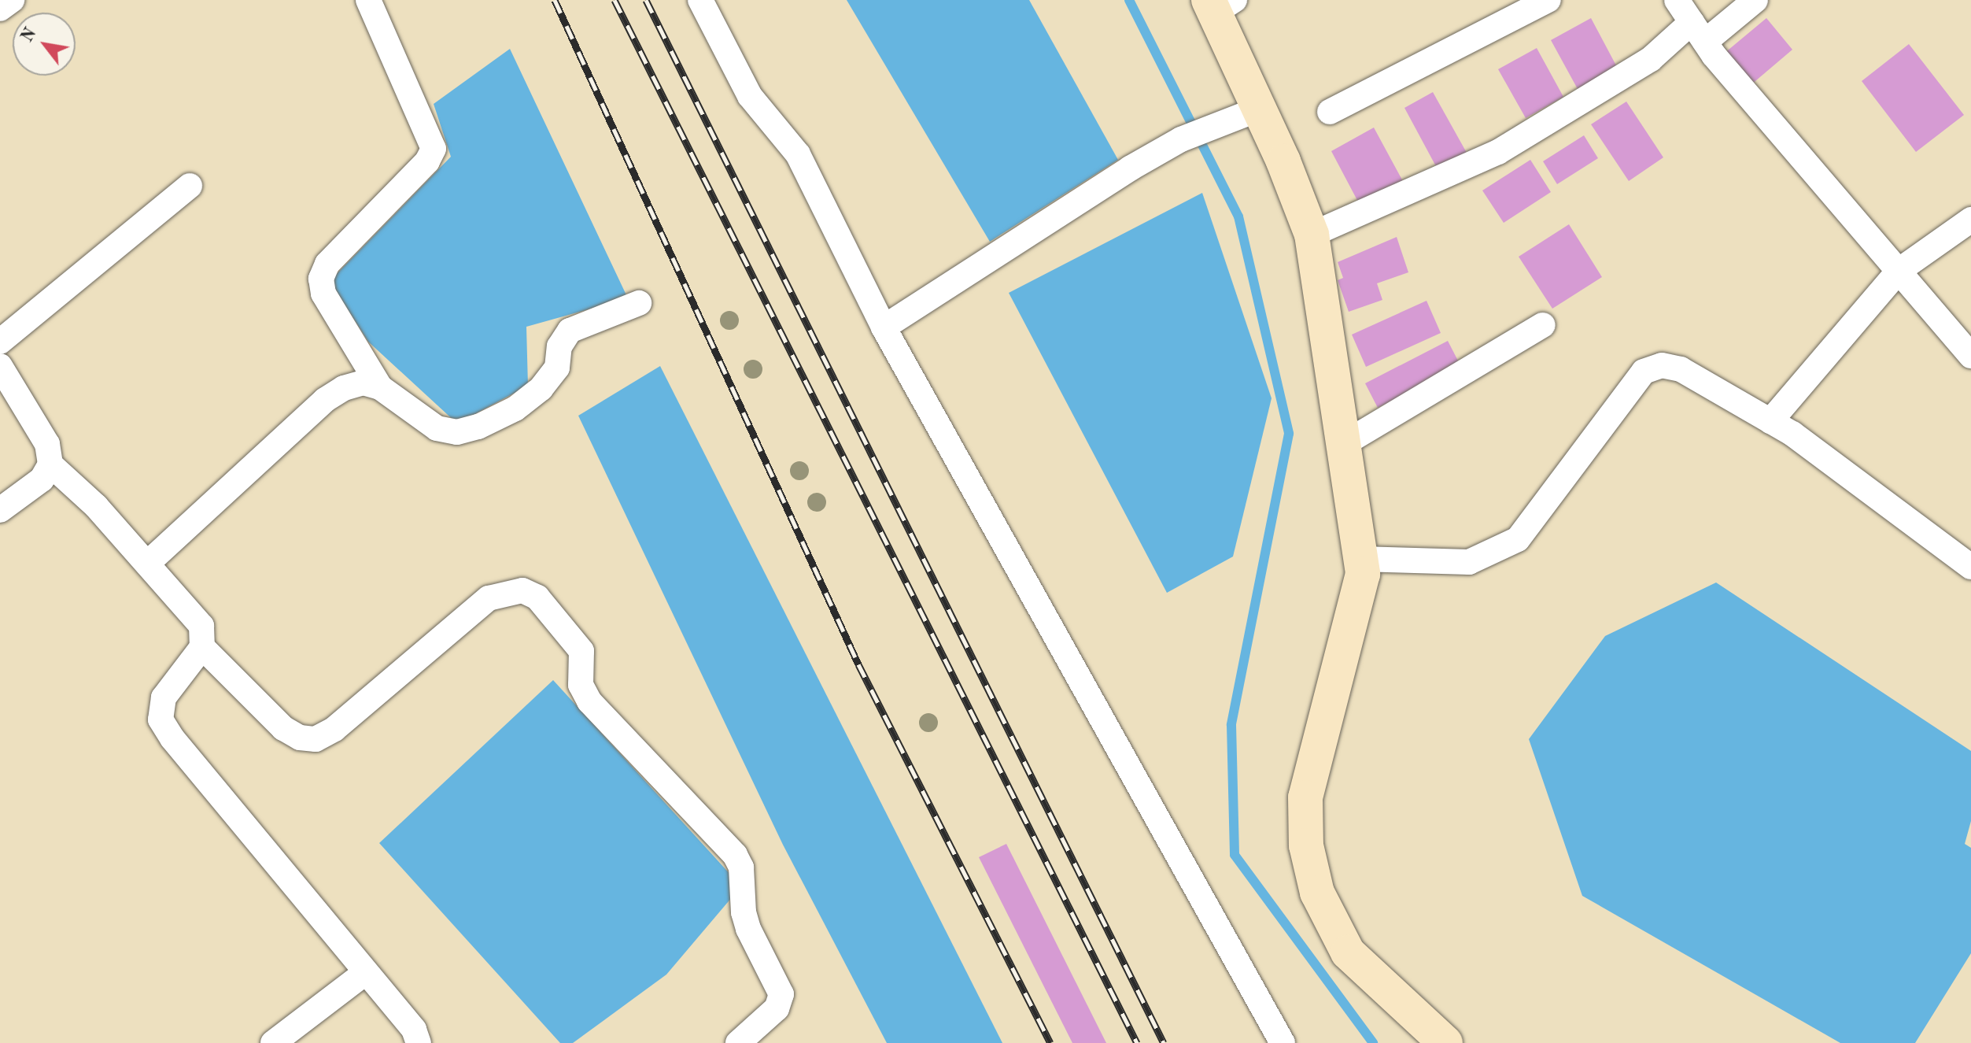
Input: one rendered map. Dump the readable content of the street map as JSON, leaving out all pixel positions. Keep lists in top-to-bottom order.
{
  "north": "top left"
}
